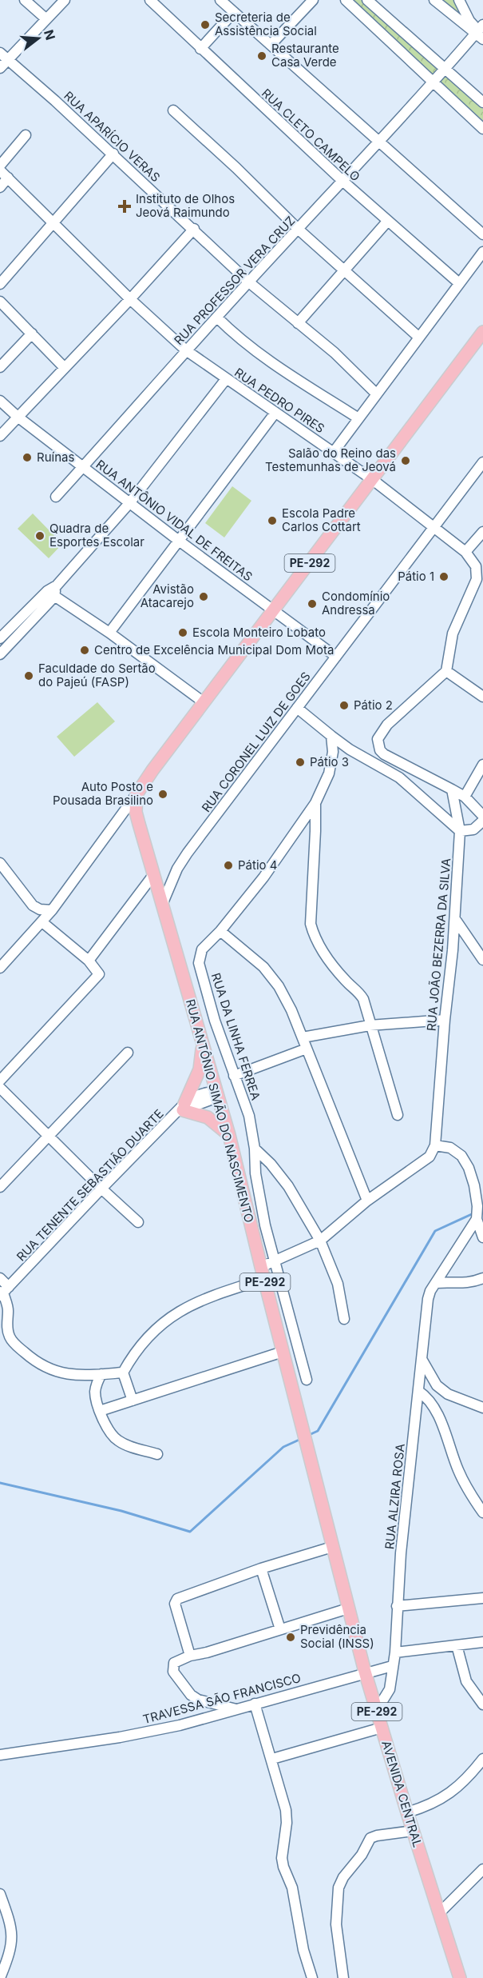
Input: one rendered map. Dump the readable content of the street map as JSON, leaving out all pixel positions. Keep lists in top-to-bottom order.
{
  "streets": {
    "main road": ["PE-292", "RUA ANTÔNIO SIMÃO DO NASCIMENTO", "AVENIDA CENTRAL"],
    "street": [
      "RUA CLETO CAMPELO",
      "RUA APARÍCIO VERAS",
      "RUA PROFESSOR VERA CRUZ",
      "RUA PEDRO PIRES",
      "RUA ANTÔNIO VIDAL DE FREITAS",
      "RUA CORONEL LUIZ DE GOES",
      "RUA JOÃO BEZERRA DA SILVA",
      "RUA DA LINHA FERREA",
      "RUA TENENTE SEBASTIÃO DUARTE",
      "RUA ALZIRA ROSA",
      "TRAVESSA SÃO FRANCISCO"
    ]
  },
  "crossings": [
    ["RUA CLETO CAMPELO", "RUA PROFESSOR VERA CRUZ"],
    ["RUA APARÍCIO VERAS", "RUA PROFESSOR VERA CRUZ"],
    ["RUA PROFESSOR VERA CRUZ", "RUA PEDRO PIRES"],
    ["RUA PROFESSOR VERA CRUZ", "RUA ANTÔNIO VIDAL DE FREITAS"],
    ["RUA PEDRO PIRES", "PE-292"],
    ["RUA PEDRO PIRES", "RUA CORONEL LUIZ DE GOES"],
    ["RUA ANTÔNIO VIDAL DE FREITAS", "PE-292"],
    ["RUA ANTÔNIO VIDAL DE FREITAS", "RUA CORONEL LUIZ DE GOES"],
    ["PE-292", "RUA ANTÔNIO SIMÃO DO NASCIMENTO"],
    ["RUA CORONEL LUIZ DE GOES", "RUA ANTÔNIO SIMÃO DO NASCIMENTO"],
    ["RUA ANTÔNIO SIMÃO DO NASCIMENTO", "RUA TENENTE SEBASTIÃO DUARTE"],
    ["RUA ANTÔNIO SIMÃO DO NASCIMENTO", "AVENIDA CENTRAL"],
    ["RUA ALZIRA ROSA", "TRAVESSA SÃO FRANCISCO"],
    ["RUA ALZIRA ROSA", "AVENIDA CENTRAL"],
    ["TRAVESSA SÃO FRANCISCO", "AVENIDA CENTRAL"]
  ],
  "places": {
    "other": [
      "Secreteria de Assistência Social",
      "Restaurante Casa Verde",
      "Ruínas",
      "Salão do Reino das Testemunhas de Jeová",
      "Escola Padre Carlos Cottart",
      "Quadra de Esportes Escolar",
      "Pátio 1",
      "Avistão Atacarejo",
      "Condomínio Andressa",
      "Escola Monteiro Lobato",
      "Centro de Excelência Municipal Dom Mota",
      "Faculdade do Sertão do Pajeú (FASP)",
      "Pátio 2",
      "Pátio 3",
      "Auto Posto e Pousada Brasilino",
      "Pátio 4",
      "Previdência Social (INSS)"
    ],
    "health": ["Instituto de Olhos Jeová Raimundo"]
  },
  "north": "right"
}
